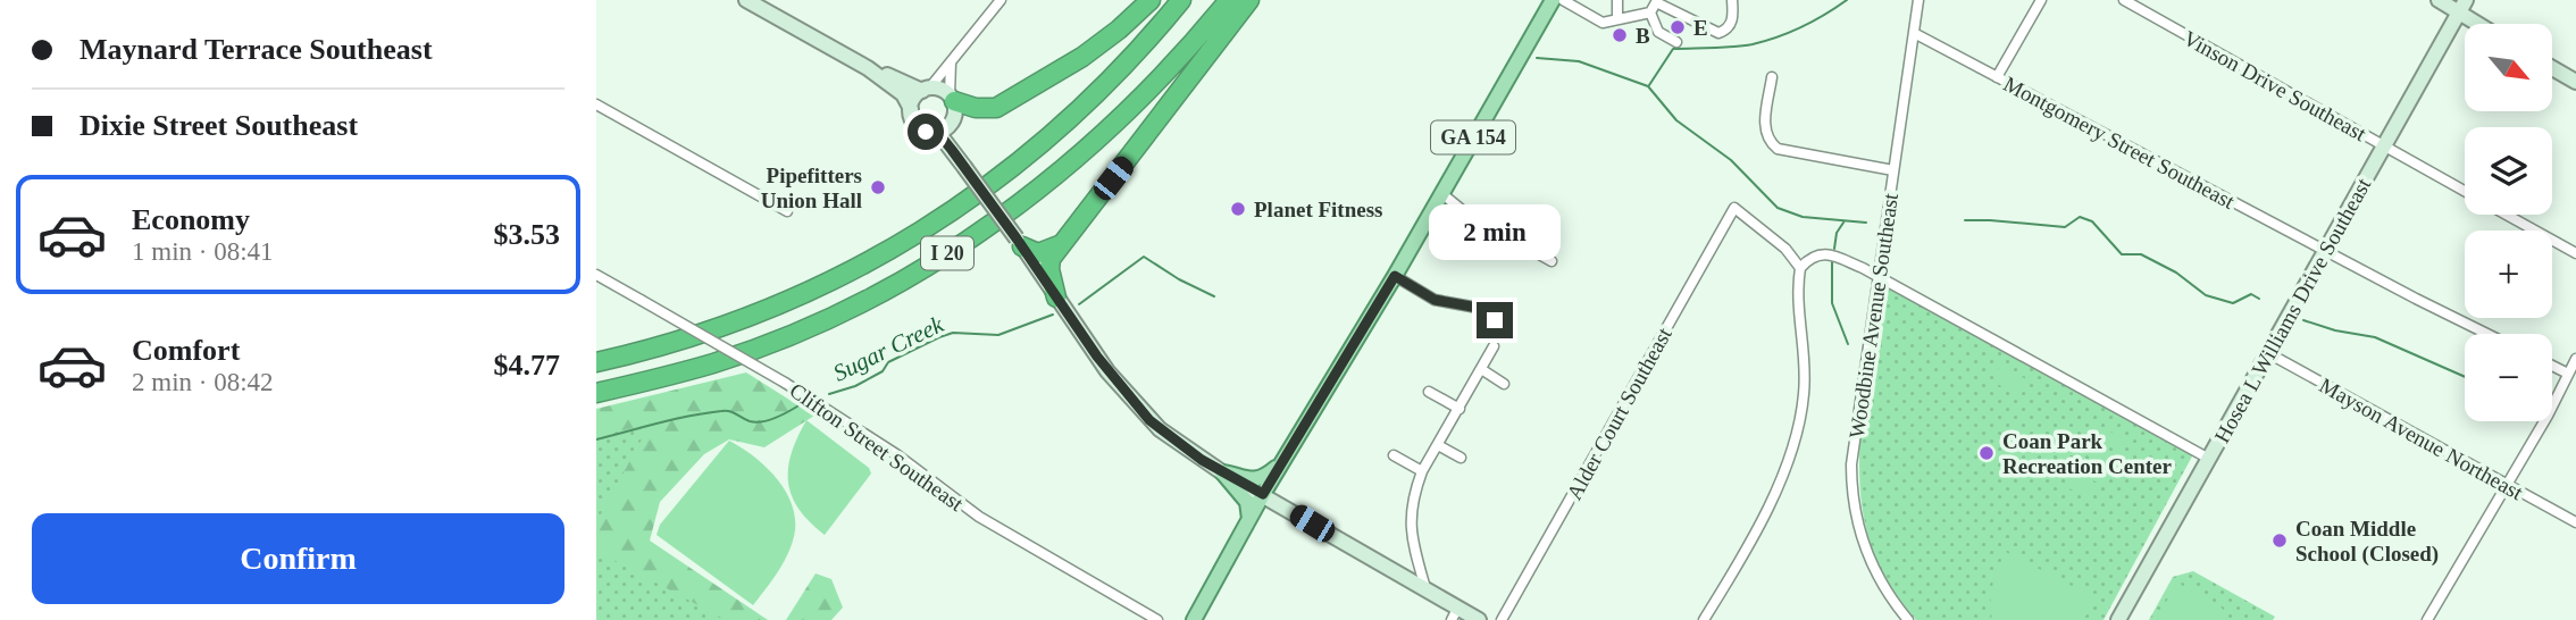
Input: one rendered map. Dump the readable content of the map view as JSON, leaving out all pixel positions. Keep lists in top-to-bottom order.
{
  "streets": {
    "highway": ["I 20"],
    "main road": ["GA 154"],
    "street": [
      "Vinson Drive Southeast",
      "Montgomery Street Southeast",
      "Hosea L Williams Drive Southeast",
      "Woodbine Avenue Southeast",
      "Alder Court Southeast",
      "Mayson Avenue Northeast",
      "Clifton Street Southeast"
    ]
  },
  "crossings": [
    ["Vinson Drive Southeast", "Hosea L Williams Drive Southeast"],
    ["Montgomery Street Southeast", "Hosea L Williams Drive Southeast"],
    ["Montgomery Street Southeast", "Woodbine Avenue Southeast"],
    ["Hosea L Williams Drive Southeast", "Mayson Avenue Northeast"]
  ],
  "water": ["Sugar Creek"],
  "places": [
    "E",
    "B",
    "Pipefitters Union Hall",
    "Planet Fitness",
    "Coan Park Recreation Center",
    "Coan Middle School (Closed)"
  ],
  "north": "bottom right",
  "page": {
    "banner": ["Maynard Terrace Southeast", "Dixie Street Southeast"],
    "map_buttons": ["+", "−"],
    "list": [
      {
        "name": "Economy",
        "note": "1 min · 08:41",
        "value": "$3.53"
      },
      {
        "name": "Comfort",
        "note": "2 min · 08:42",
        "value": "$4.77"
      }
    ],
    "bubble": "2 min",
    "buttons": "Confirm"
  }
}
